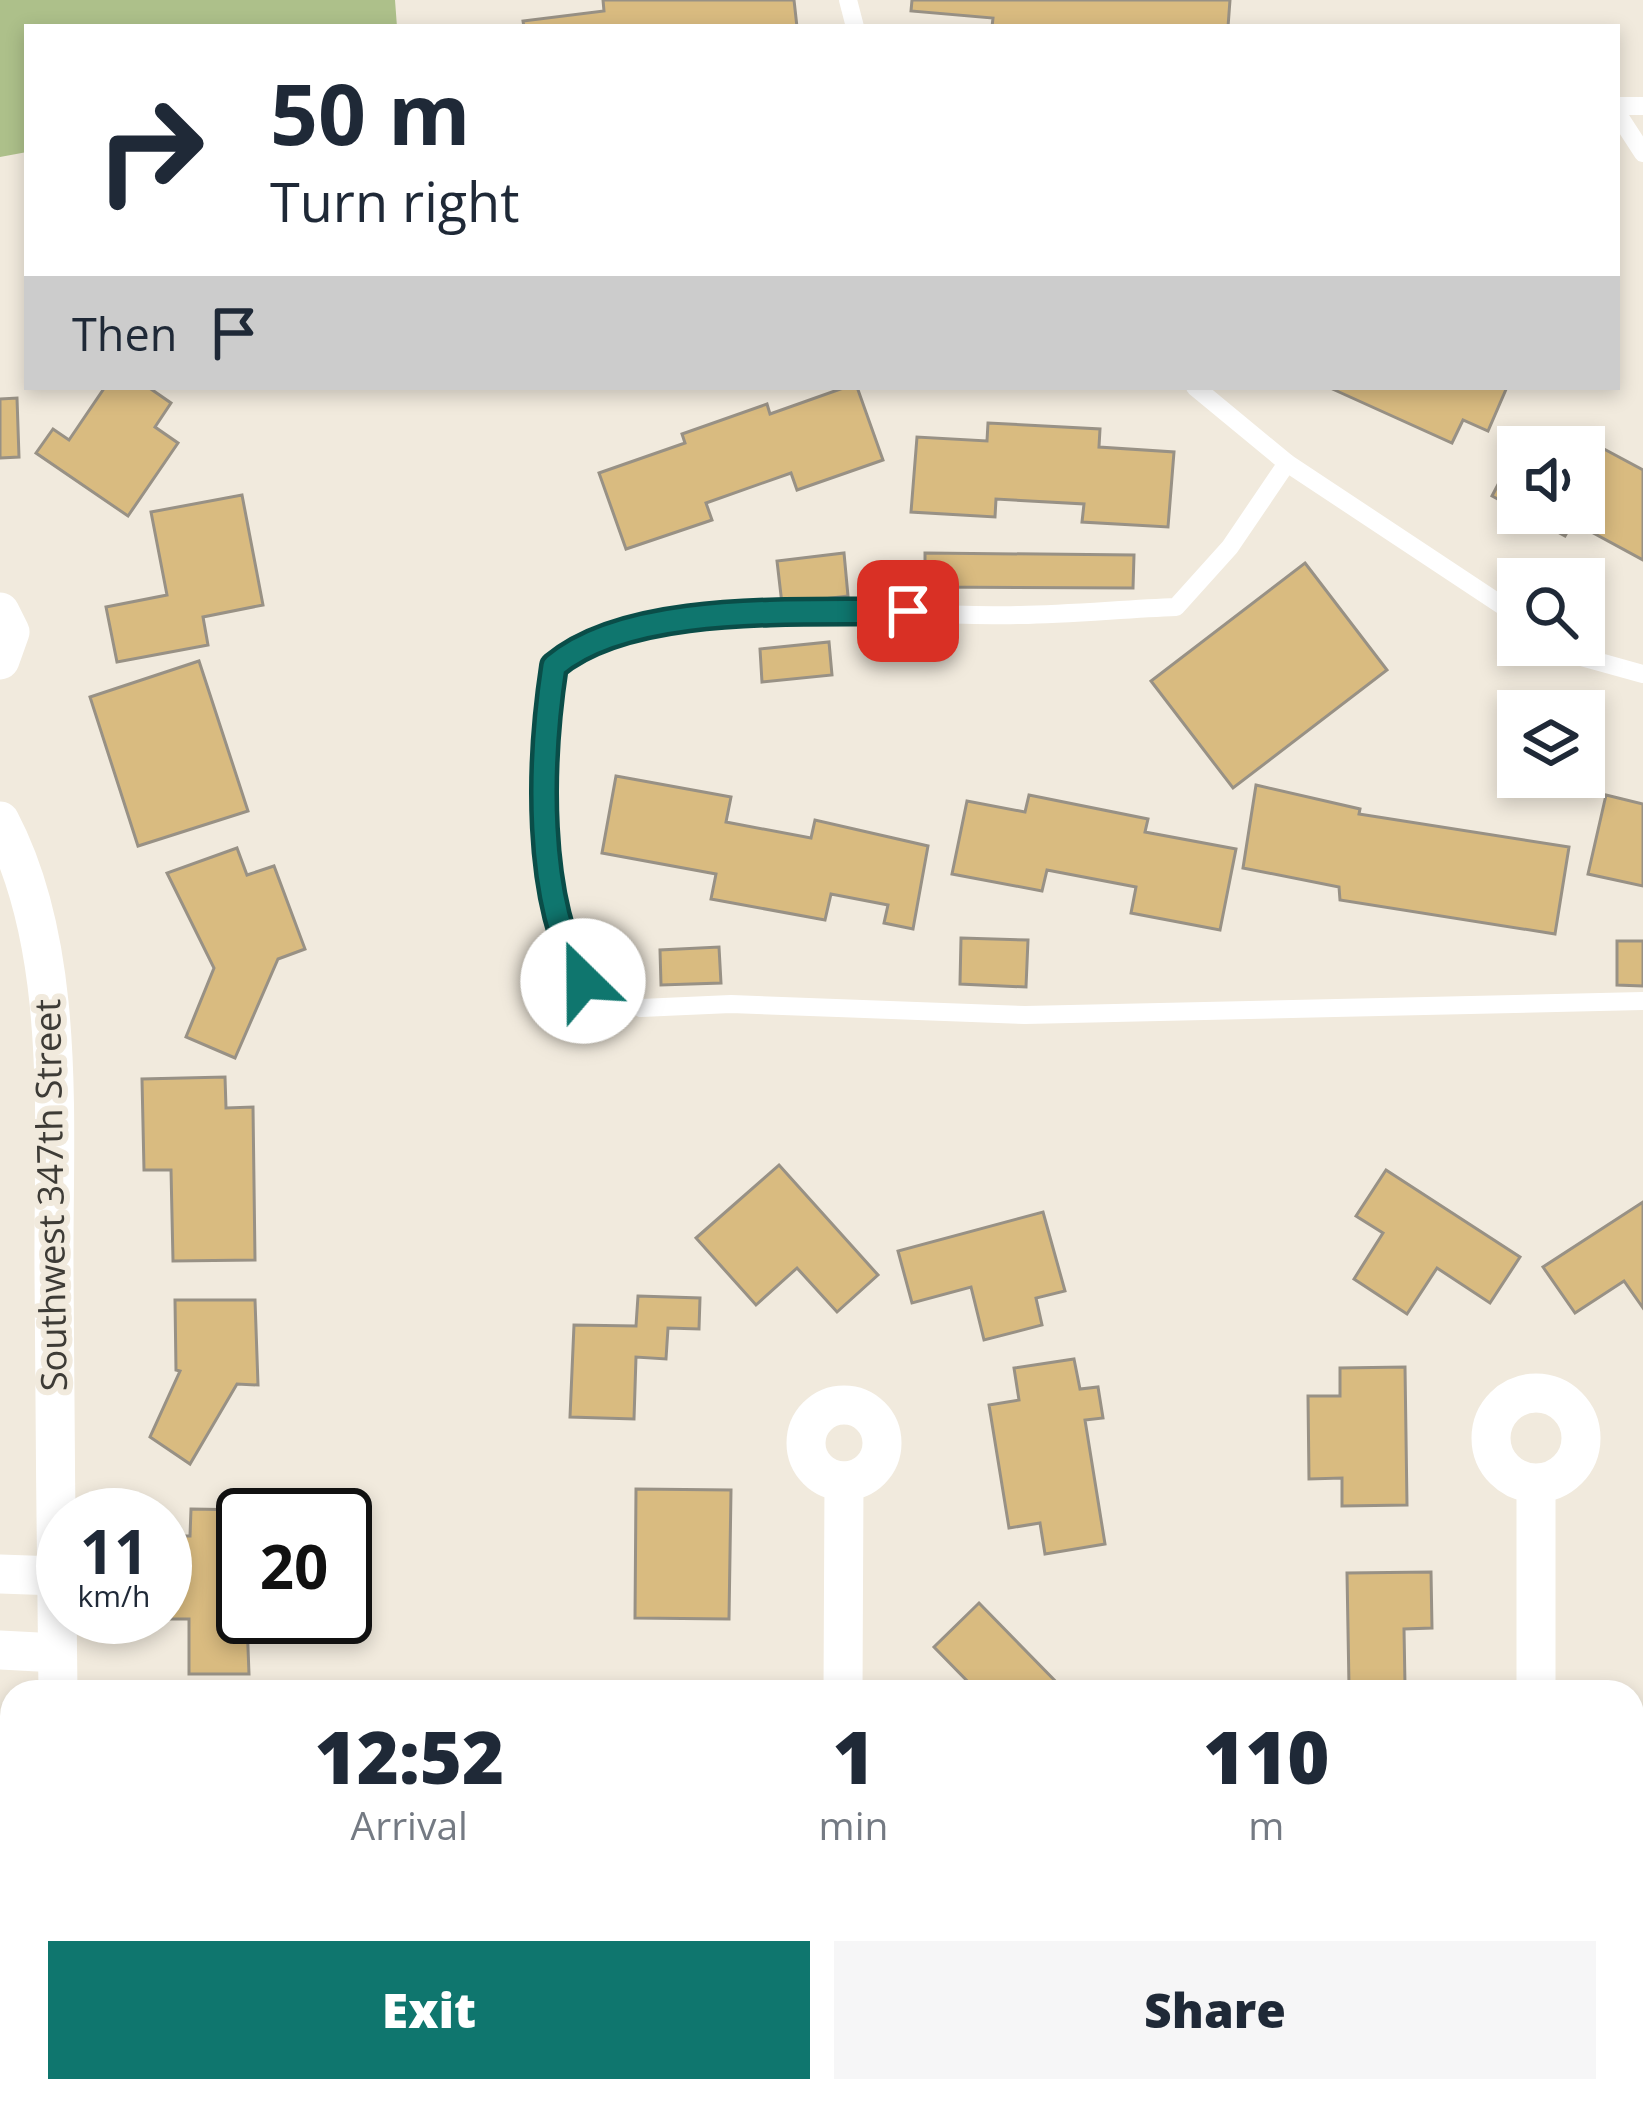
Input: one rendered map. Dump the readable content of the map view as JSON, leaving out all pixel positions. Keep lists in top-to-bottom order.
{
  "streets": {
    "street": ["Southwest 347th Street"]
  },
  "page": {
    "turn": ["50 m", "Turn right"],
    "then": "Then",
    "speed": "11 km/h",
    "limit": "20",
    "eta": [
      "12:52",
      "Arrival",
      "1",
      "min",
      "110",
      "m"
    ],
    "buttons": ["Exit", "Share"]
  }
}
